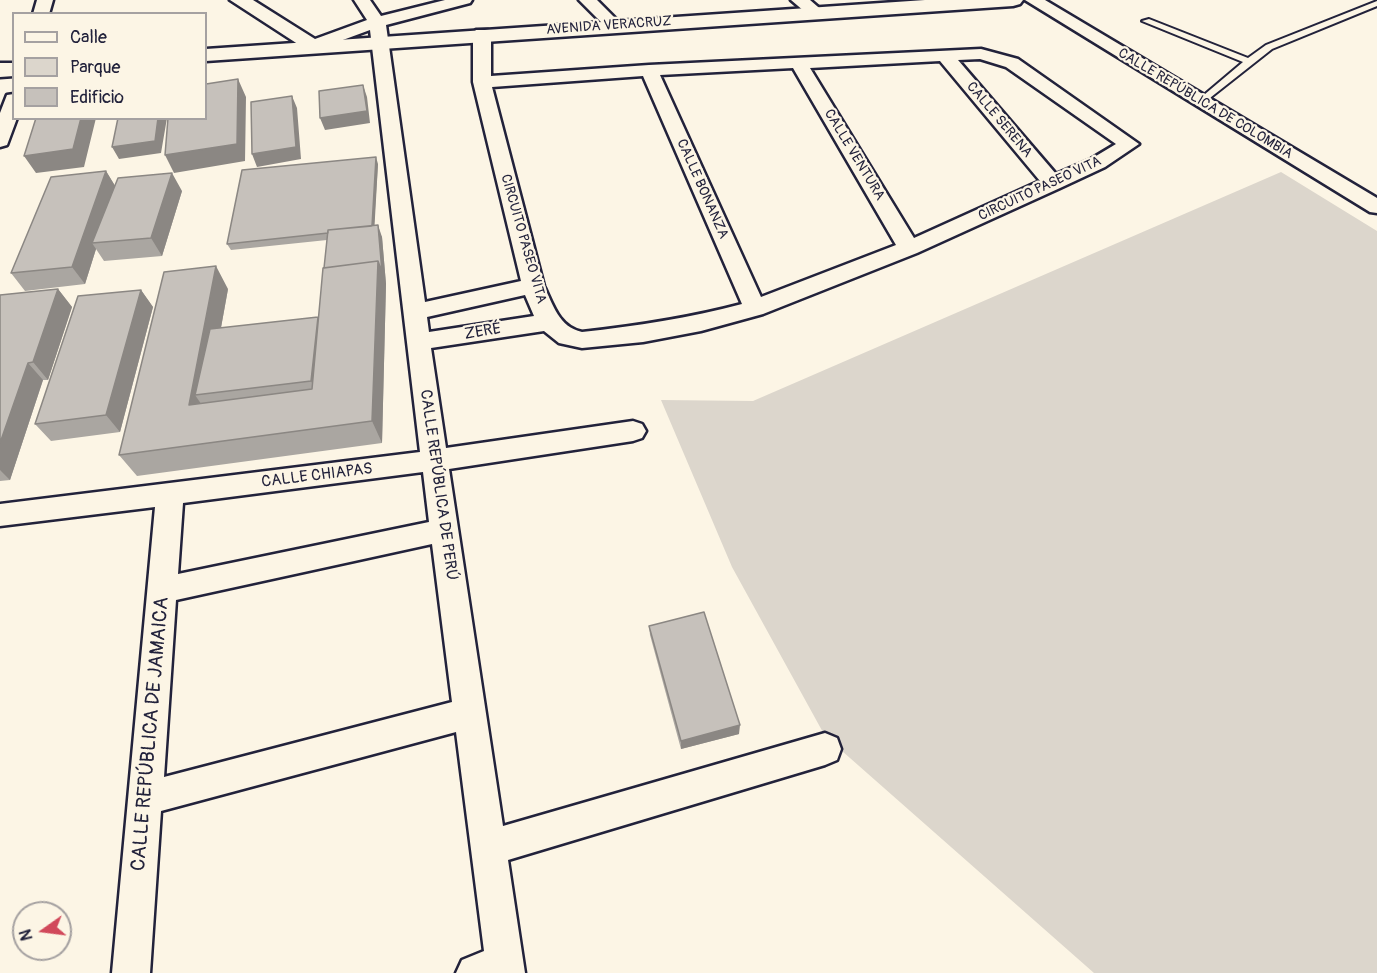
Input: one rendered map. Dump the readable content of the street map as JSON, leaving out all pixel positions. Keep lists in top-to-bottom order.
{
  "streets": {
    "street": [
      "AVENIDA VERACRUZ",
      "CALLE REPÚBLICA DE COLOMBIA",
      "CALLE SERENA",
      "CALLE VENTURA",
      "CALLE BONANZA",
      "CIRCUITO PASEO VITA",
      "ZERÉ",
      "CALLE CHIAPAS",
      "CALLE REPÚBLICA DE PERÚ",
      "CALLE REPÚBLICA DE JAMAICA"
    ]
  },
  "crossings": [
    ["AVENIDA VERACRUZ", "CIRCUITO PASEO VITA"],
    ["AVENIDA VERACRUZ", "CALLE REPÚBLICA DE PERÚ"],
    ["CALLE SERENA", "CIRCUITO PASEO VITA"],
    ["CALLE VENTURA", "CIRCUITO PASEO VITA"],
    ["CALLE BONANZA", "CIRCUITO PASEO VITA"],
    ["CIRCUITO PASEO VITA", "ZERÉ"],
    ["ZERÉ", "CALLE REPÚBLICA DE PERÚ"],
    ["CALLE CHIAPAS", "CALLE REPÚBLICA DE PERÚ"],
    ["CALLE CHIAPAS", "CALLE REPÚBLICA DE JAMAICA"]
  ],
  "legend": ["Calle", "Parque", "Edificio"],
  "north": "left"
}
